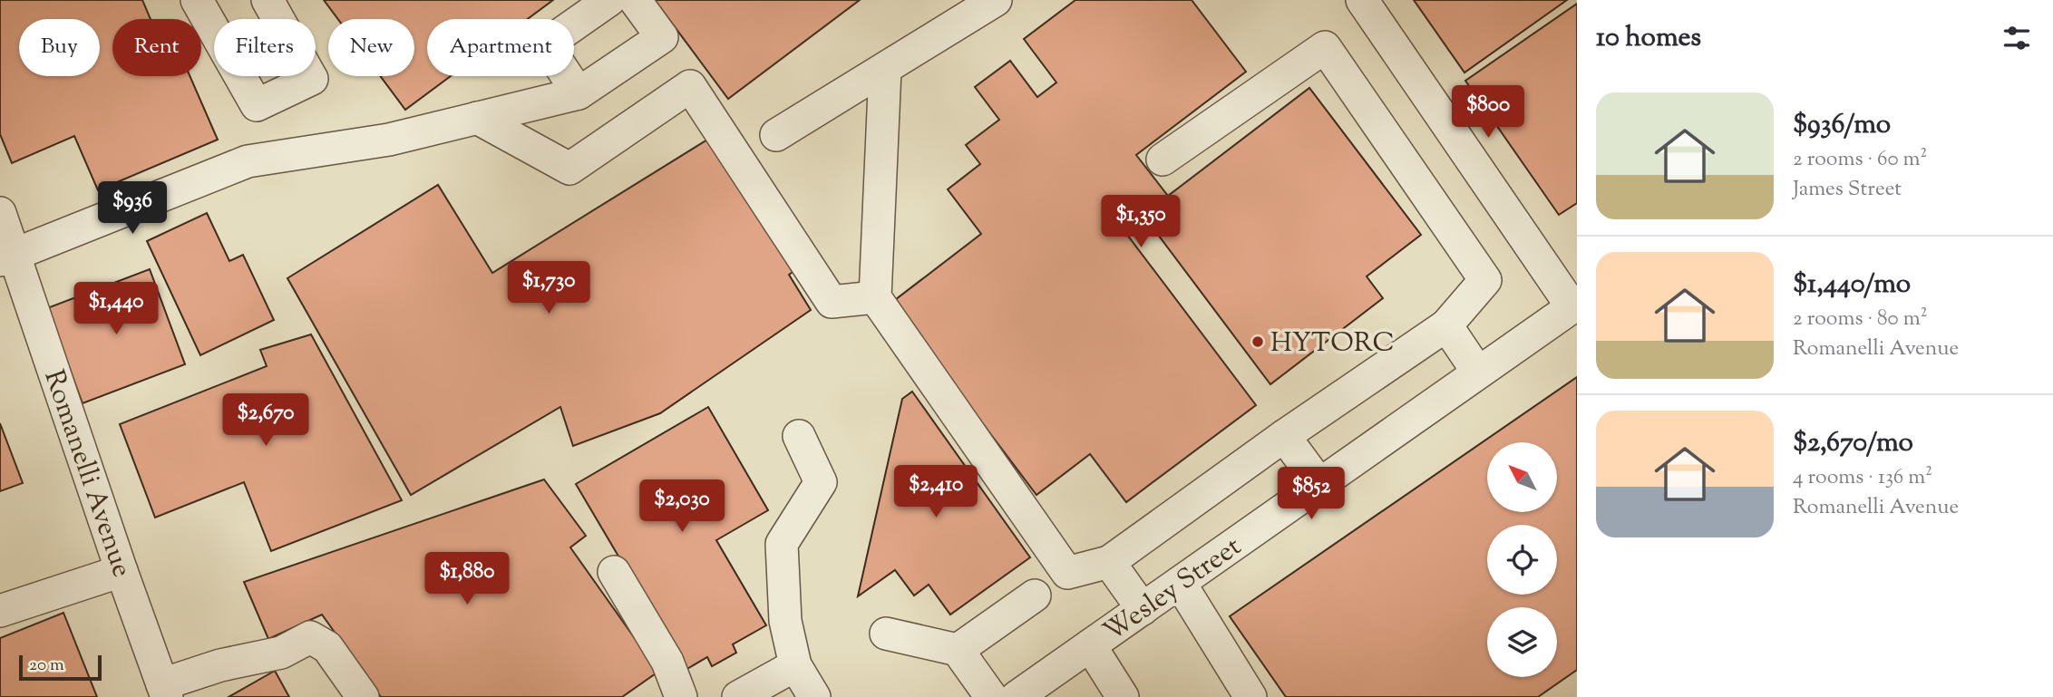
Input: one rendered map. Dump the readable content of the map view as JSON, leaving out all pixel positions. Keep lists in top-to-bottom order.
{
  "streets": {
    "street": ["Romanelli Avenue", "Wesley Street"]
  },
  "places": ["HYTORC"],
  "scale_bar": "20 m",
  "north": "top left",
  "page": {
    "heading": "10 homes",
    "chip": [
      "Buy",
      "Rent",
      "Filters",
      "New",
      "Apartment"
    ],
    "list": [
      {
        "name": "$936/mo",
        "note": "2 rooms · 60 m² · James Street"
      },
      {
        "name": "$1,440/mo",
        "note": "2 rooms · 80 m² · Romanelli Avenue"
      },
      {
        "name": "$2,670/mo",
        "note": "4 rooms · 136 m² · Romanelli Avenue"
      }
    ],
    "price": [
      "$800",
      "$936",
      "$1,350",
      "$1,730",
      "$1,440",
      "$2,670",
      "$2,410",
      "$852",
      "$2,030",
      "$1,880"
    ],
    "scale": "20 m"
  }
}
